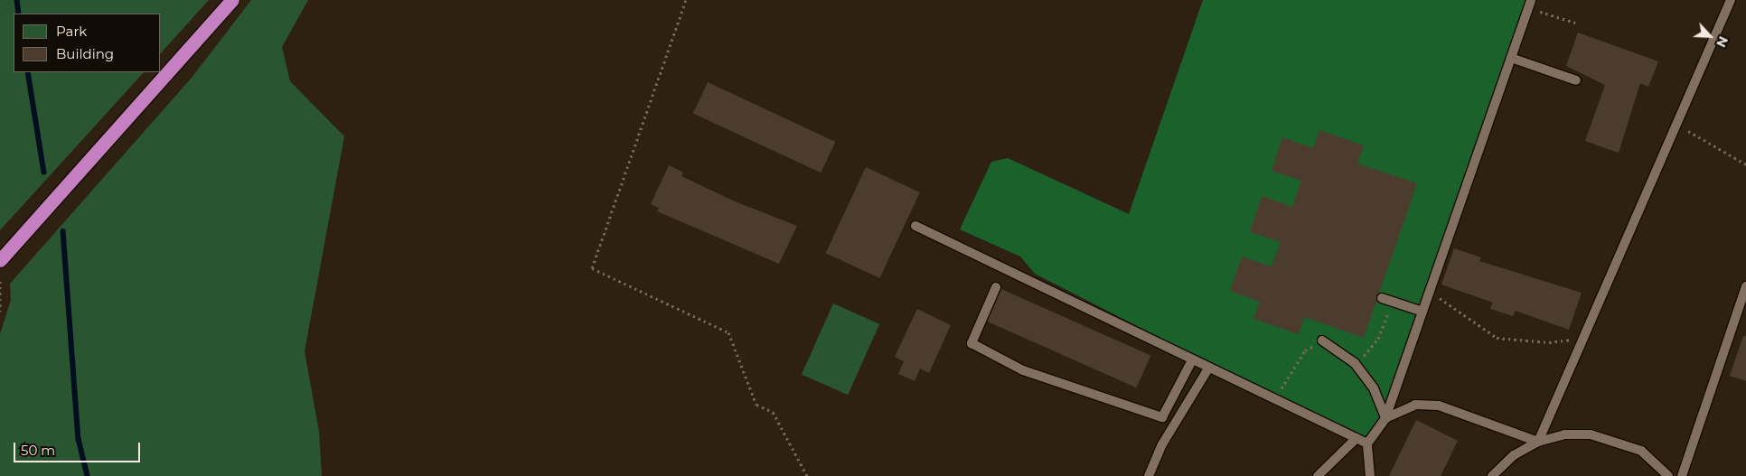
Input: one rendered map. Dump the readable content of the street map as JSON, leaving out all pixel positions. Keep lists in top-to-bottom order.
{
  "legend": ["Park", "Building"],
  "scale_bar": "50 m",
  "north": "bottom right"
}
